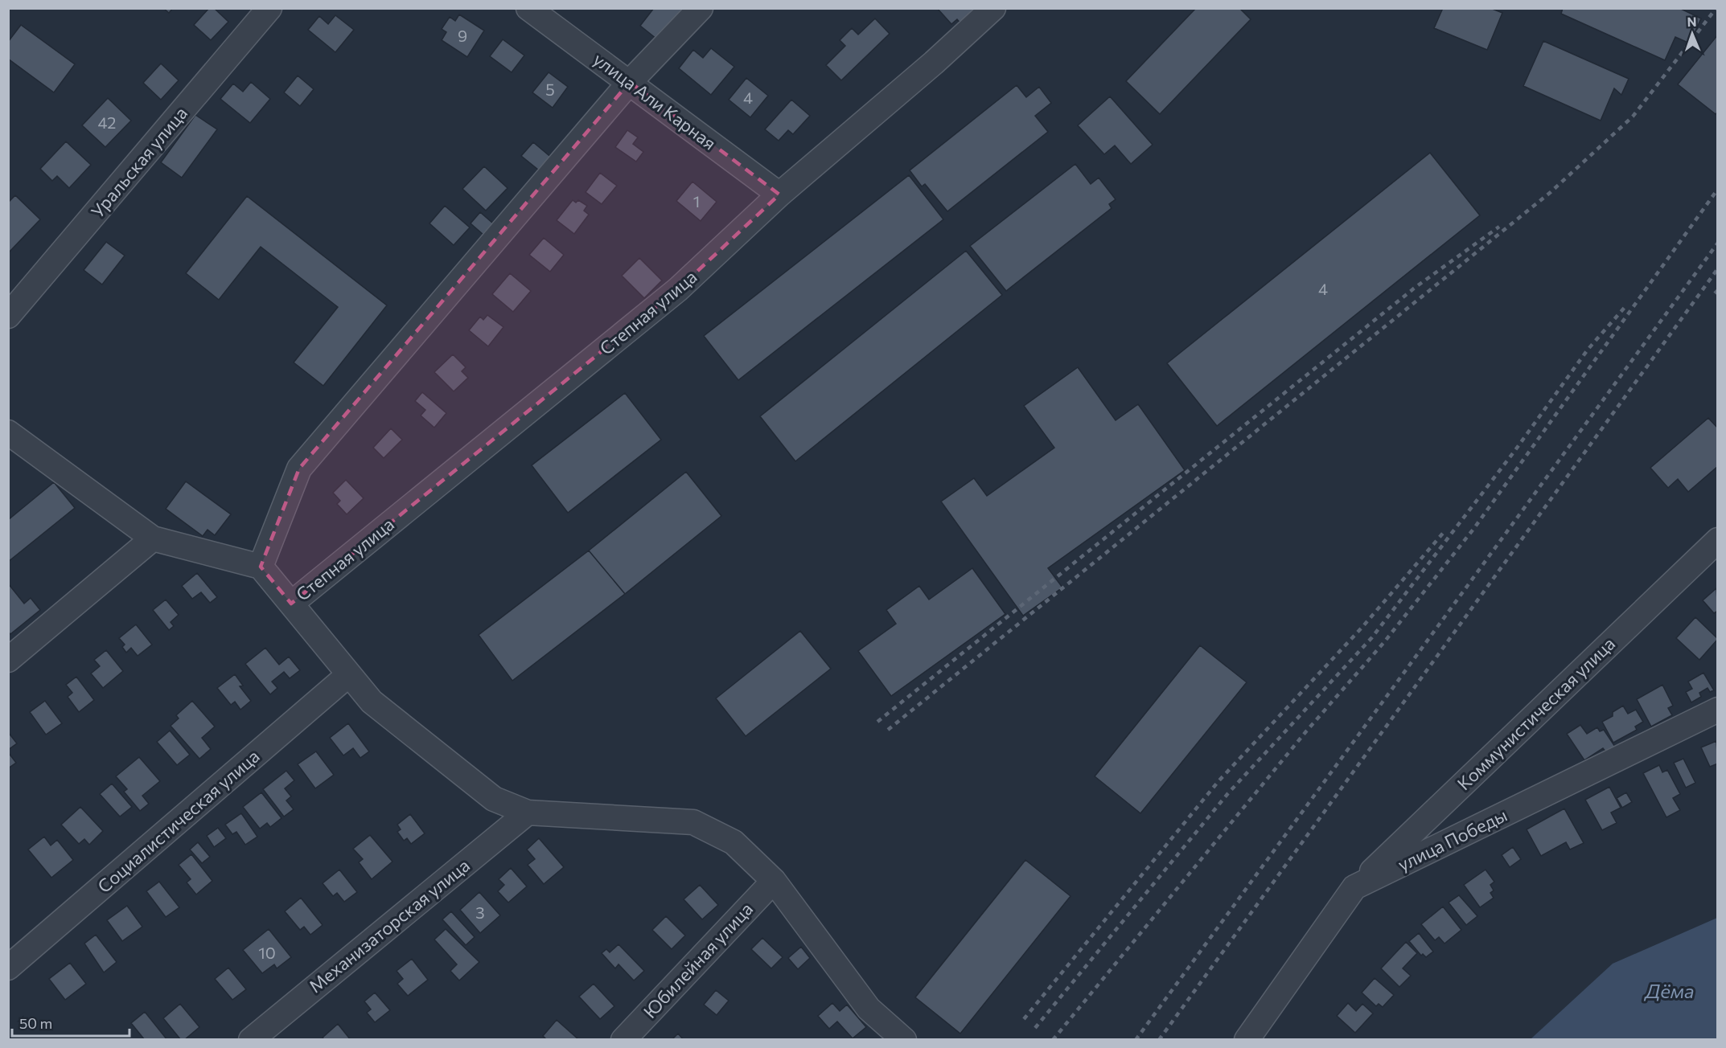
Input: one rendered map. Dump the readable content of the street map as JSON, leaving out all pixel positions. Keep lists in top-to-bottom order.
{
  "streets": {
    "street": [
      "улица Али Карная",
      "Уральская улица",
      "Степная улица",
      "Коммунистическая улица",
      "Социалистическая улица",
      "улица Победы",
      "Механизаторская улица",
      "Юбилейная улица"
    ]
  },
  "crossings": [
    ["улица Али Карная", "Степная улица"],
    ["Коммунистическая улица", "улица Победы"]
  ],
  "water": ["Дёма"],
  "house_numbers": [
    "9",
    "5",
    "4",
    "42",
    "1",
    "4",
    "3",
    "10"
  ],
  "scale_bar": "50 m",
  "north": "top"
}
